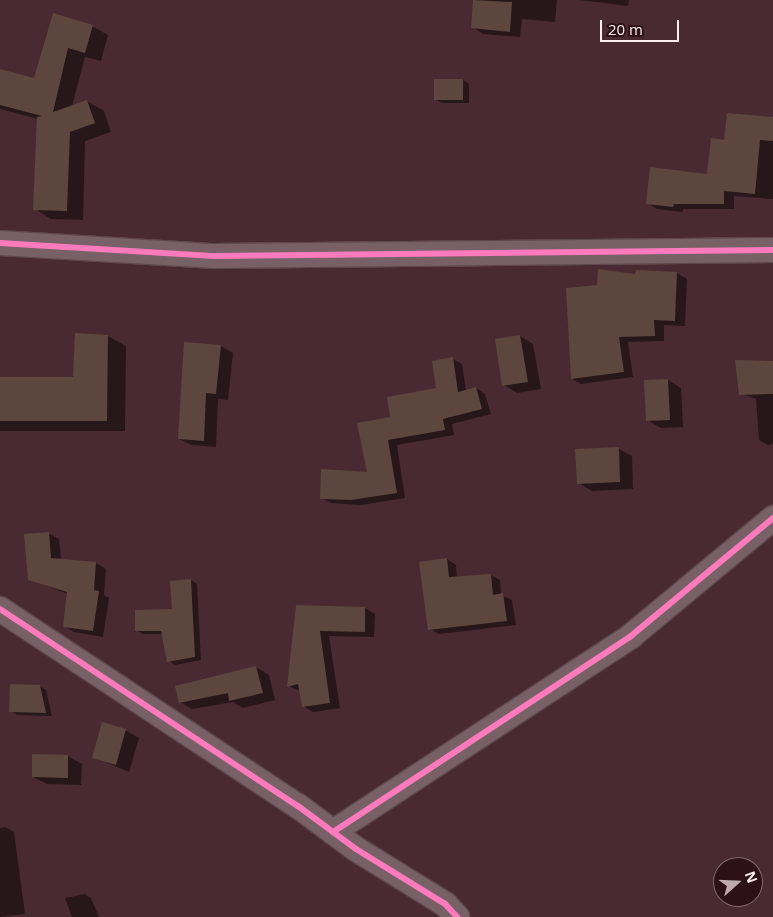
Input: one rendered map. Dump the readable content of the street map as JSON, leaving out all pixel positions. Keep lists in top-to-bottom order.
{
  "scale_bar": "20 m",
  "north": "right"
}
